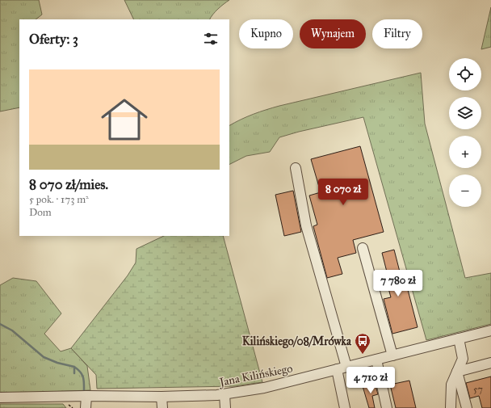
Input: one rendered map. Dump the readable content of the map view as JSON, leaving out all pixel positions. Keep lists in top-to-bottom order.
{
  "streets": {
    "street": ["Jana Kilińskiego"]
  },
  "places": {
    "bus stop": ["Kilińskiego/08/Mrówka"]
  },
  "house_numbers": ["57"],
  "page": {
    "chip": ["Kupno", "Wynajem", "Filtry"],
    "heading": "Oferty: 3",
    "map_buttons": ["+", "−"],
    "list": [
      {
        "name": "8 070 zł/mies.",
        "note": "5 pok. · 173 m² · Dom"
      }
    ],
    "price": ["8 070 zł", "7 780 zł", "4 710 zł"]
  }
}
